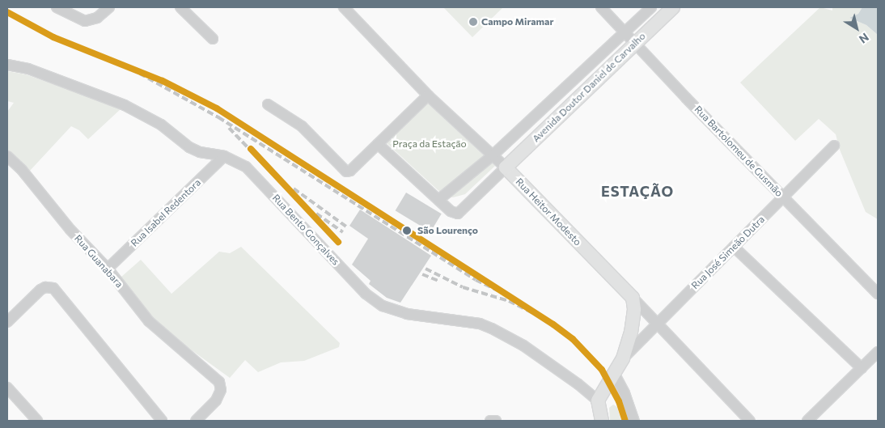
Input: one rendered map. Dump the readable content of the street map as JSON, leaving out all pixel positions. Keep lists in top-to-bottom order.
{
  "streets": {
    "main road": ["Avenida Doutor Daniel de Carvalho", "Rua Heitor Modesto", "Rua José Simeão Dutra"],
    "street": [
      "Rua Bartolomeu de Gusmão",
      "Rua Isabel Redentora",
      "Rua Bento Gonçalves",
      "Rua Guanabara"
    ]
  },
  "crossings": [
    ["Avenida Doutor Daniel de Carvalho", "Rua Bartolomeu de Gusmão"],
    ["Avenida Doutor Daniel de Carvalho", "Rua Heitor Modesto"],
    ["Rua Bartolomeu de Gusmão", "Rua José Simeão Dutra"],
    ["Rua Heitor Modesto", "Rua José Simeão Dutra"],
    ["Rua Isabel Redentora", "Rua Bento Gonçalves"],
    ["Rua Isabel Redentora", "Rua Guanabara"],
    ["Rua Bento Gonçalves", "Rua José Simeão Dutra"]
  ],
  "districts": ["ESTAÇÃO"],
  "parks": ["Praça da Estação"],
  "places": ["Campo Miramar", "São Lourenço"],
  "north": "bottom right"
}
